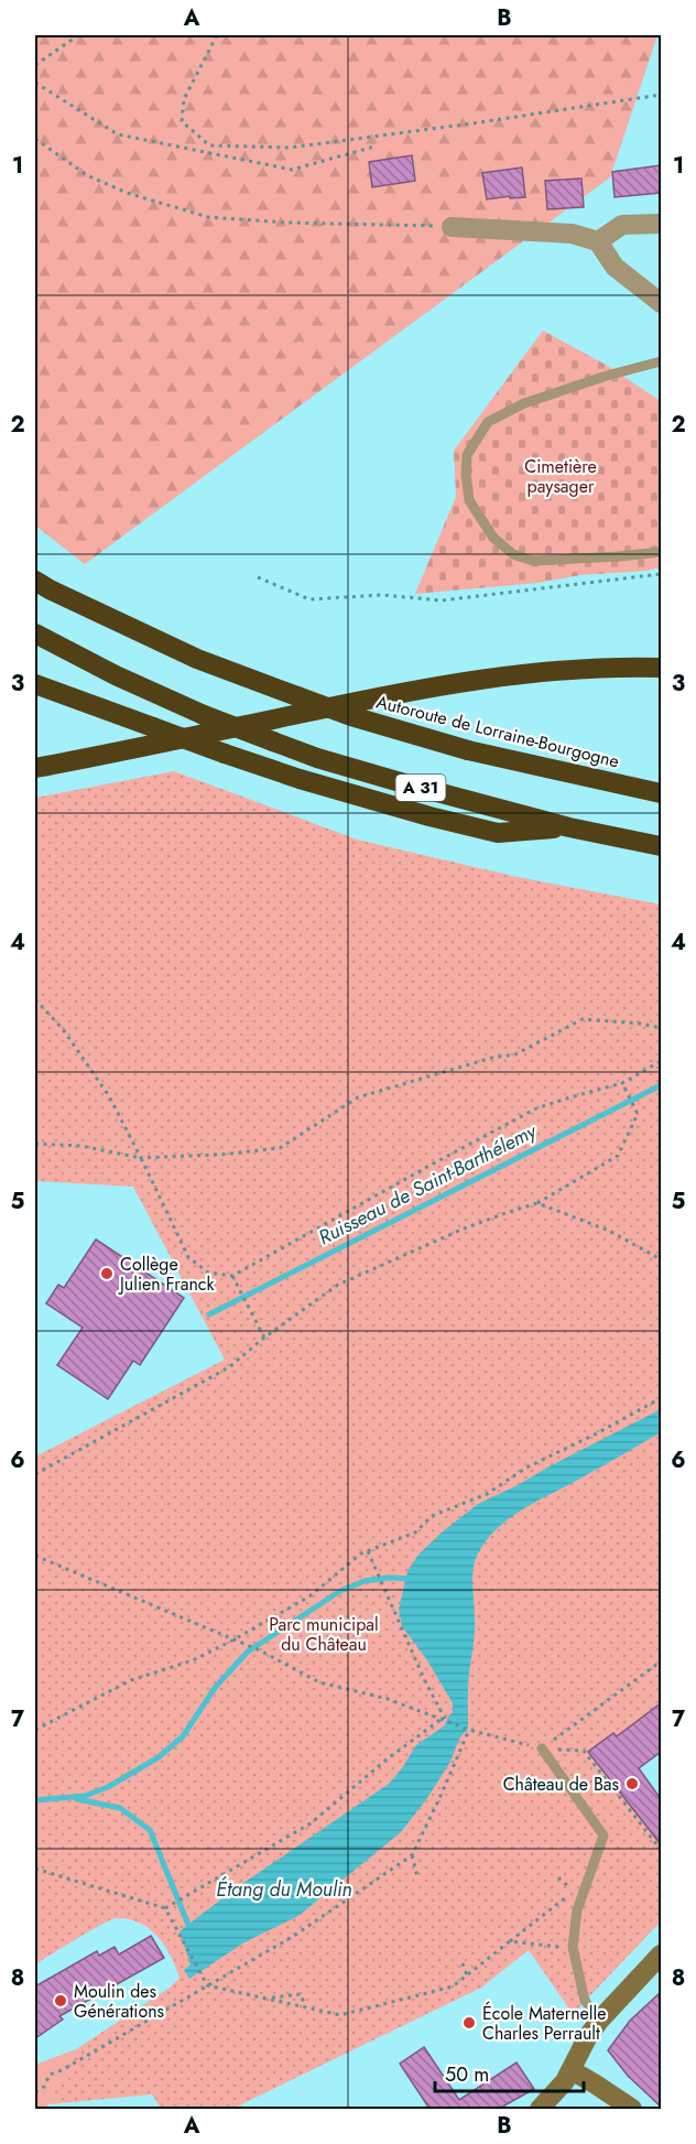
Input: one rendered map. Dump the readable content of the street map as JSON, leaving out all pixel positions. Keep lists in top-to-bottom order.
{
  "streets": {
    "highway": ["Autoroute de Lorraine-Bourgogne", "A 31"]
  },
  "water": ["Ruisseau de Saint-Barthélemy", "Étang du Moulin"],
  "parks": ["Cimetière paysager", "Parc municipal du Château"],
  "places": [
    "Collège Julien Franck",
    "Château de Bas",
    "Moulin des Générations",
    "École Maternelle Charles Perrault"
  ],
  "scale_bar": "50 m",
  "grid": {
    "columns": ["A", "B"],
    "rows": [
      "1",
      "2",
      "3",
      "4",
      "5",
      "6",
      "7",
      "8"
    ]
  }
}
